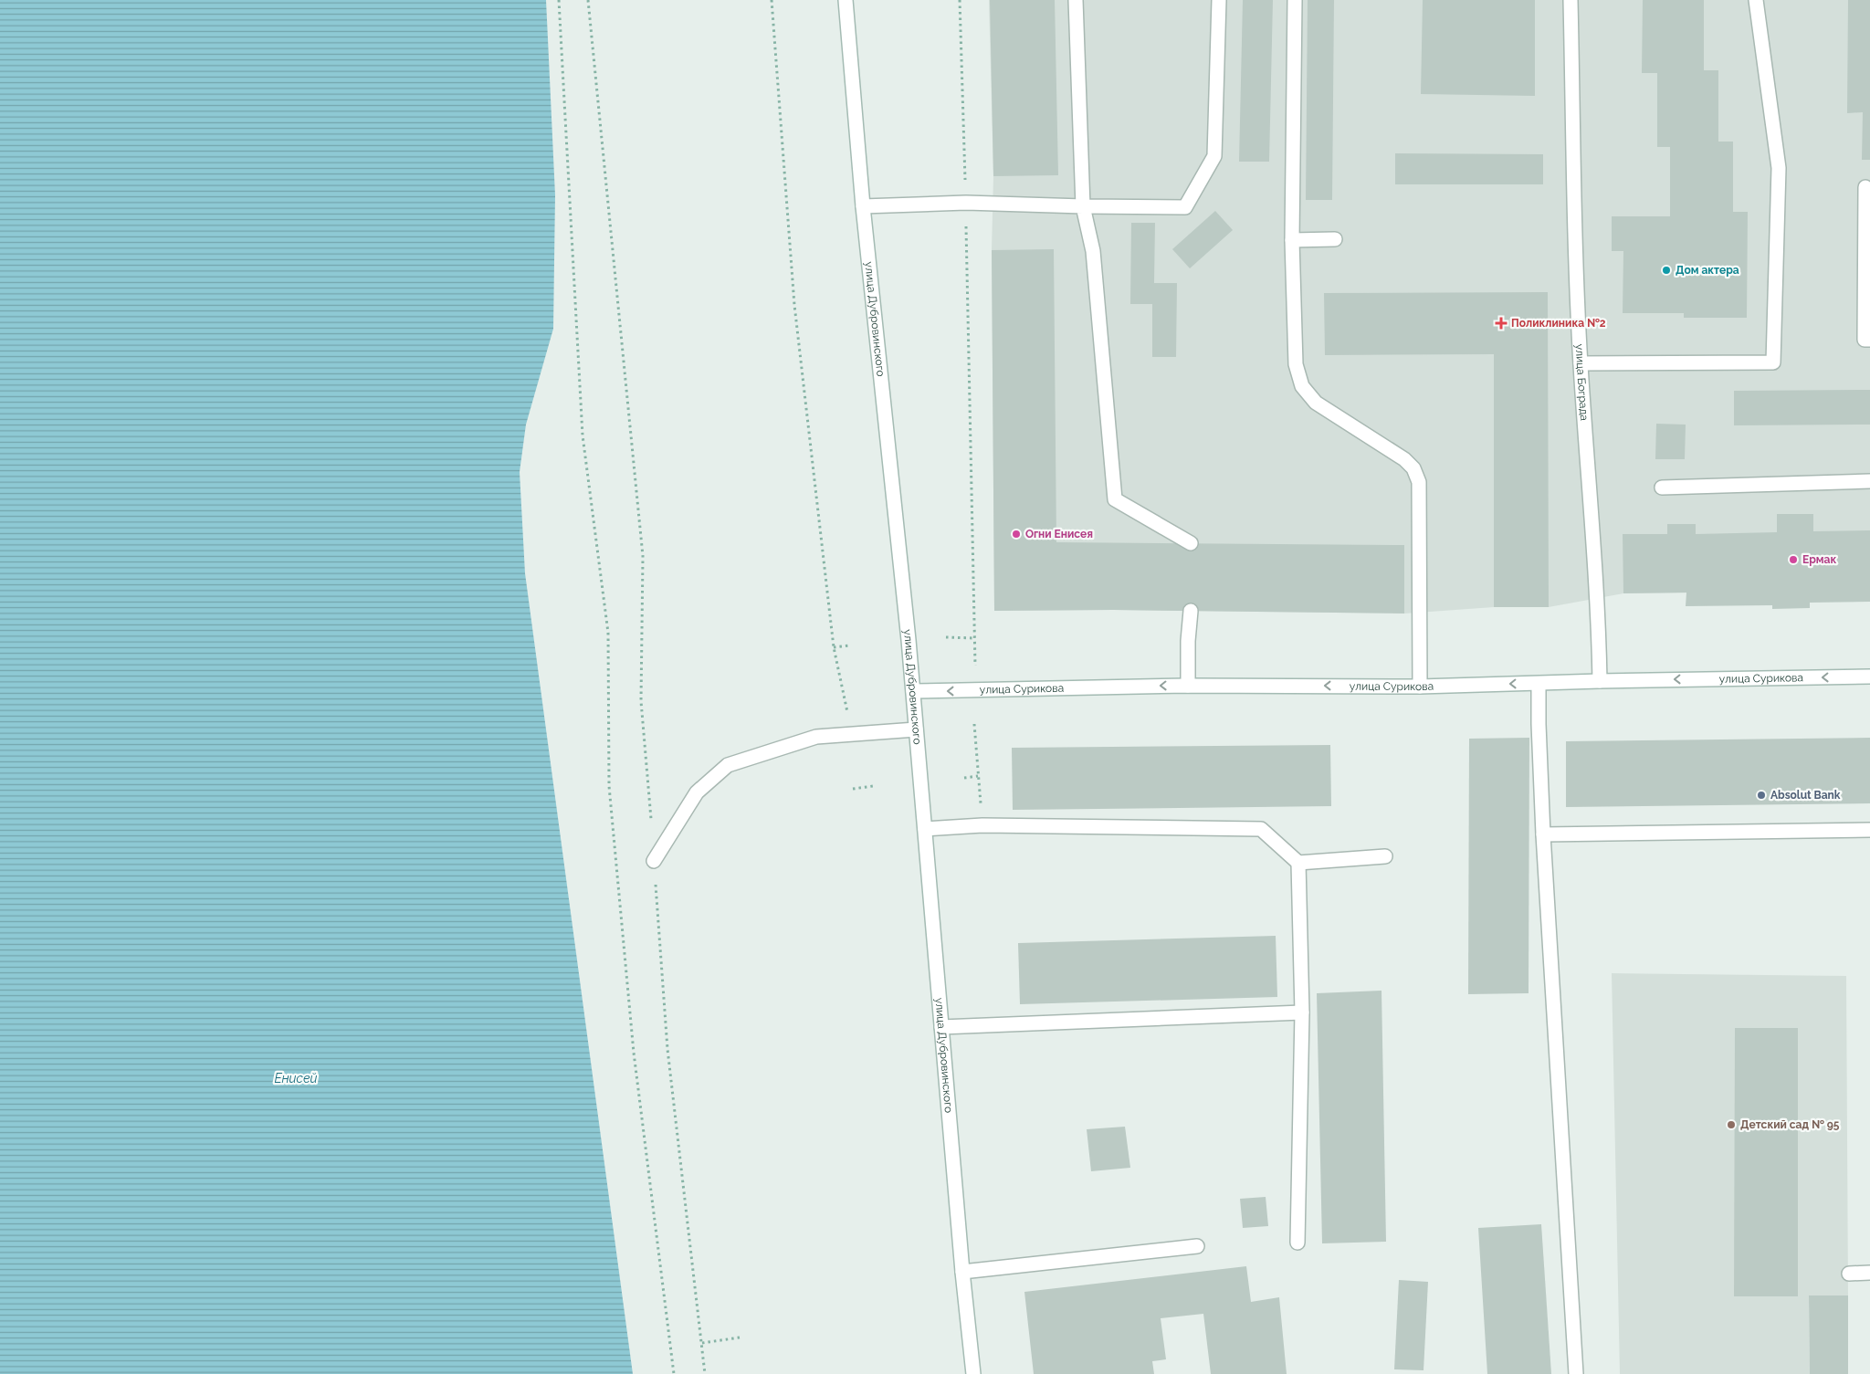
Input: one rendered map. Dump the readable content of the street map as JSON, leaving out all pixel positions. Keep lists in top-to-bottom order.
{
  "streets": {
    "main road": ["улица Дубровинского", "улица Бограда", "улица Сурикова"]
  },
  "crossings": [
    ["улица Дубровинского", "улица Сурикова"],
    ["улица Бограда", "улица Сурикова"]
  ],
  "one_way": ["улица Сурикова"],
  "water": ["Енисей"],
  "places": {
    "other": [
      "Дом актера",
      "Огни Енисея",
      "Ермак",
      "Absolut Bank",
      "Детский сад № 95"
    ],
    "health": ["Поликлиника №2"]
  }
}
